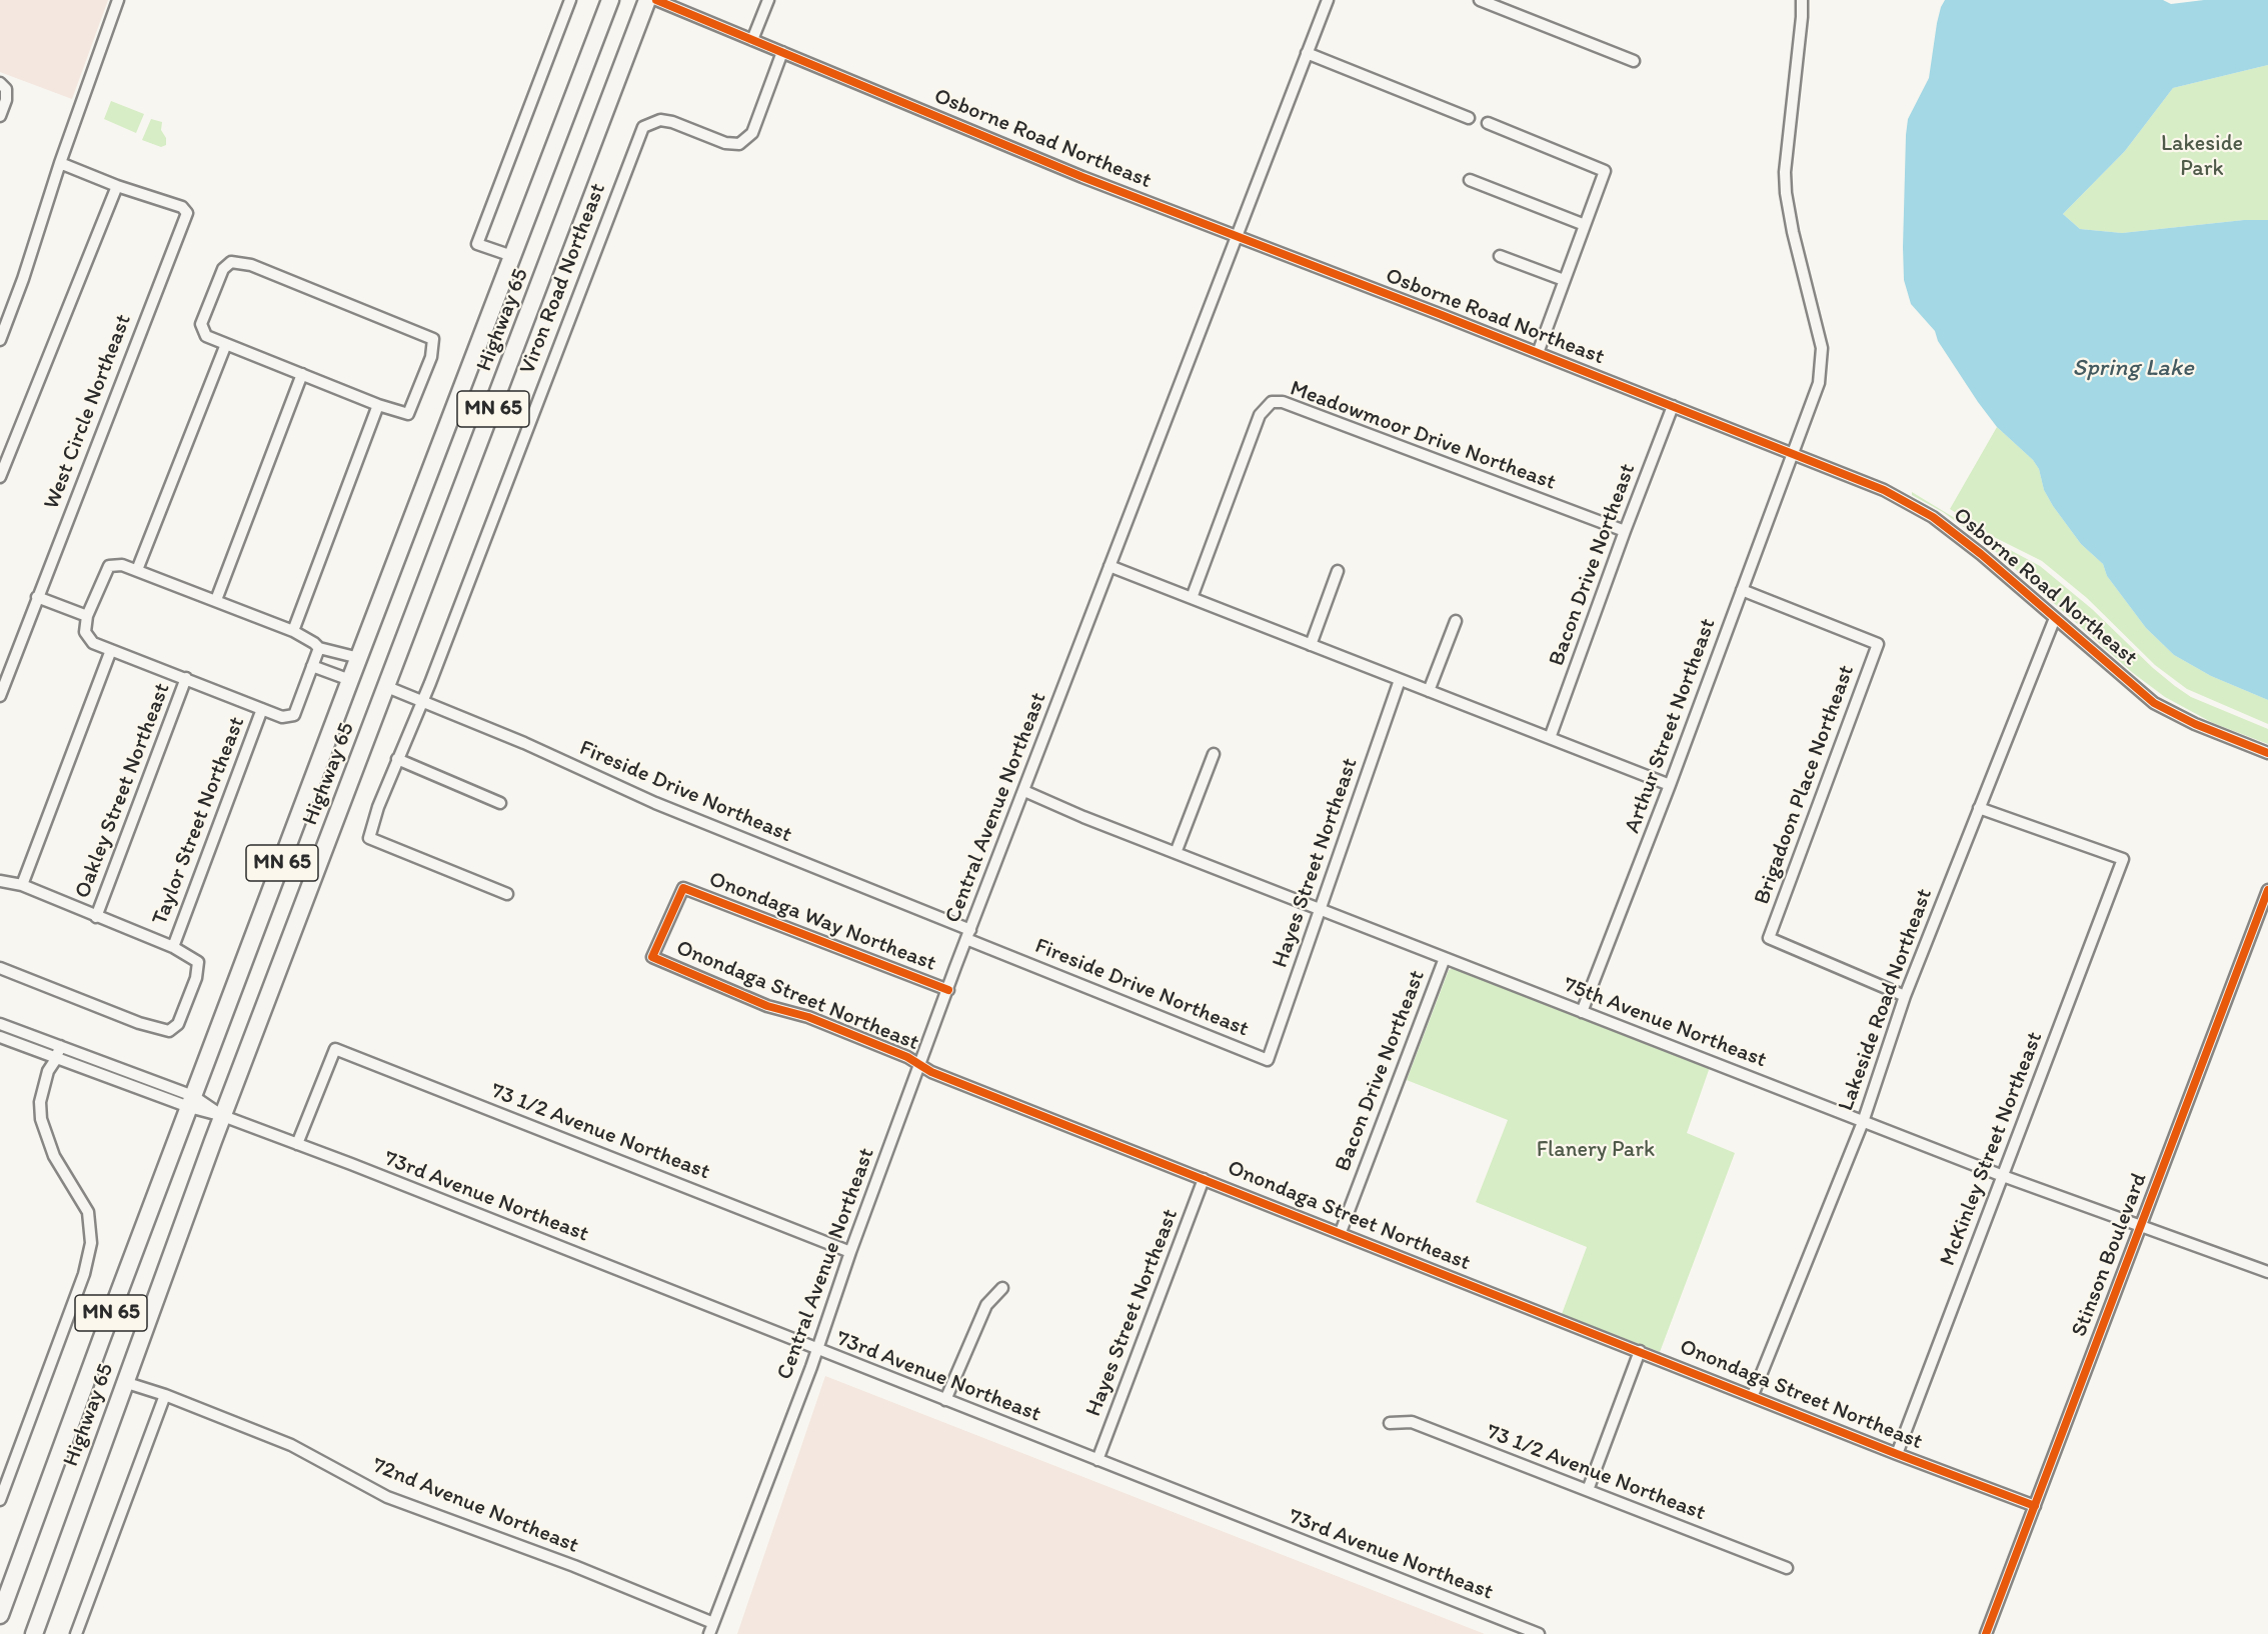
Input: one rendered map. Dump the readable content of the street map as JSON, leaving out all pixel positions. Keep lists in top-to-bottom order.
{
  "streets": {
    "highway": ["Highway 65", "MN 65"],
    "street": [
      "Osborne Road Northeast",
      "Viron Road Northeast",
      "West Circle Northeast",
      "Meadowmoor Drive Northeast",
      "Bacon Drive Northeast",
      "Arthur Street Northeast",
      "Brigadoon Place Northeast",
      "Oakley Street Northeast",
      "Fireside Drive Northeast",
      "Central Avenue Northeast",
      "Taylor Street Northeast",
      "Hayes Street Northeast",
      "Onondaga Way Northeast",
      "Onondaga Street Northeast",
      "Lakeside Road Northeast",
      "75th Avenue Northeast",
      "73 1/2 Avenue Northeast",
      "McKinley Street Northeast",
      "73rd Avenue Northeast",
      "Stinson Boulevard",
      "72nd Avenue Northeast"
    ]
  },
  "crossings": [
    ["Osborne Road Northeast", "Viron Road Northeast"],
    ["Osborne Road Northeast", "Bacon Drive Northeast"],
    ["Osborne Road Northeast", "Arthur Street Northeast"],
    ["Osborne Road Northeast", "Central Avenue Northeast"],
    ["Osborne Road Northeast", "Lakeside Road Northeast"],
    ["Viron Road Northeast", "Fireside Drive Northeast"],
    ["Highway 65", "Fireside Drive Northeast"],
    ["Highway 65", "73rd Avenue Northeast"],
    ["Highway 65", "72nd Avenue Northeast"],
    ["Meadowmoor Drive Northeast", "Bacon Drive Northeast"],
    ["Bacon Drive Northeast", "Onondaga Street Northeast"],
    ["Bacon Drive Northeast", "75th Avenue Northeast"],
    ["Arthur Street Northeast", "Brigadoon Place Northeast"],
    ["Arthur Street Northeast", "75th Avenue Northeast"],
    ["Brigadoon Place Northeast", "Lakeside Road Northeast"],
    ["Fireside Drive Northeast", "Central Avenue Northeast"],
    ["Fireside Drive Northeast", "Hayes Street Northeast"],
    ["Central Avenue Northeast", "Onondaga Way Northeast"],
    ["Central Avenue Northeast", "Onondaga Street Northeast"],
    ["Central Avenue Northeast", "75th Avenue Northeast"],
    ["Central Avenue Northeast", "73 1/2 Avenue Northeast"],
    ["Central Avenue Northeast", "73rd Avenue Northeast"],
    ["Central Avenue Northeast", "72nd Avenue Northeast"],
    ["Hayes Street Northeast", "Onondaga Street Northeast"],
    ["Hayes Street Northeast", "75th Avenue Northeast"],
    ["Hayes Street Northeast", "73rd Avenue Northeast"],
    ["Onondaga Way Northeast", "Onondaga Street Northeast"],
    ["Onondaga Street Northeast", "Lakeside Road Northeast"],
    ["Onondaga Street Northeast", "McKinley Street Northeast"],
    ["Onondaga Street Northeast", "Stinson Boulevard"],
    ["Lakeside Road Northeast", "75th Avenue Northeast"],
    ["Lakeside Road Northeast", "McKinley Street Northeast"],
    ["75th Avenue Northeast", "McKinley Street Northeast"],
    ["75th Avenue Northeast", "Stinson Boulevard"],
    ["73 1/2 Avenue Northeast", "73rd Avenue Northeast"]
  ],
  "water": ["Spring Lake"],
  "parks": ["Lakeside Park", "Flanery Park"]
}
